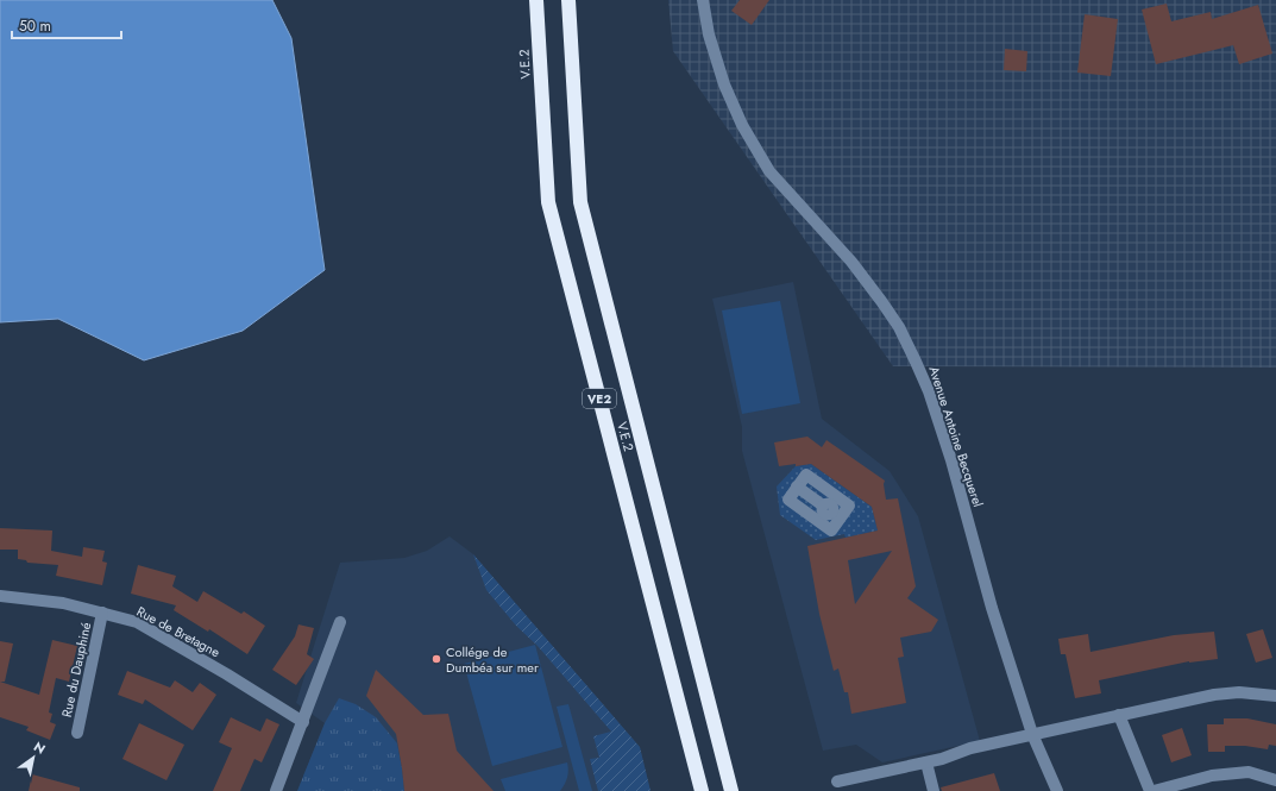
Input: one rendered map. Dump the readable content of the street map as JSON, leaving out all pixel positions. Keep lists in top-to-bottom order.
{
  "streets": {
    "highway": ["V.E.2", "VE2"],
    "street": ["Avenue Antoine Becquerel", "Rue de Bretagne", "Rue du Dauphiné"]
  },
  "crossings": [
    ["Rue de Bretagne", "Rue du Dauphiné"]
  ],
  "places": ["Collége de Dumbéa sur mer"],
  "scale_bar": "50 m",
  "north": "top right"
}
